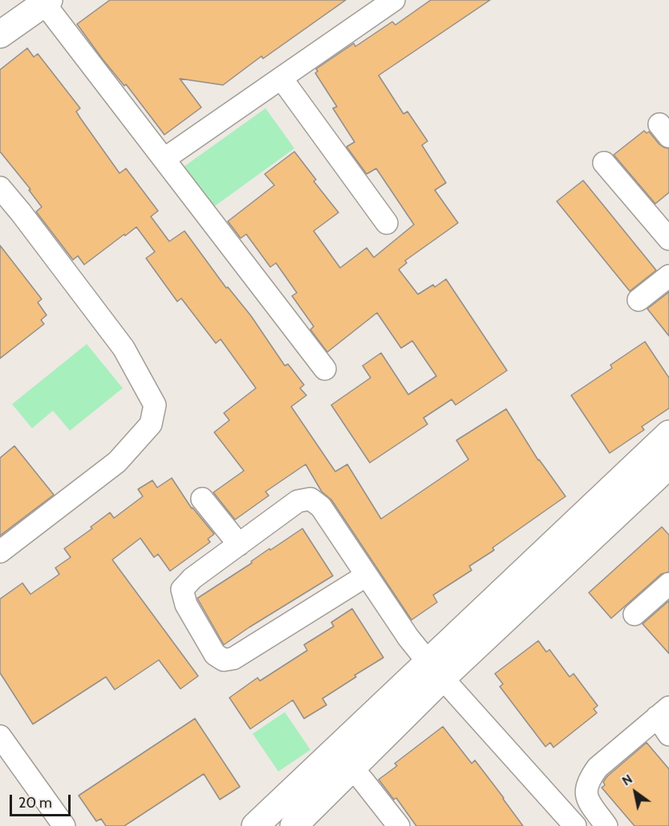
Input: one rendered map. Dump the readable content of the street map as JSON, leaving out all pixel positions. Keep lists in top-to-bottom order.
{
  "scale_bar": "20 m",
  "north": "top left"
}
